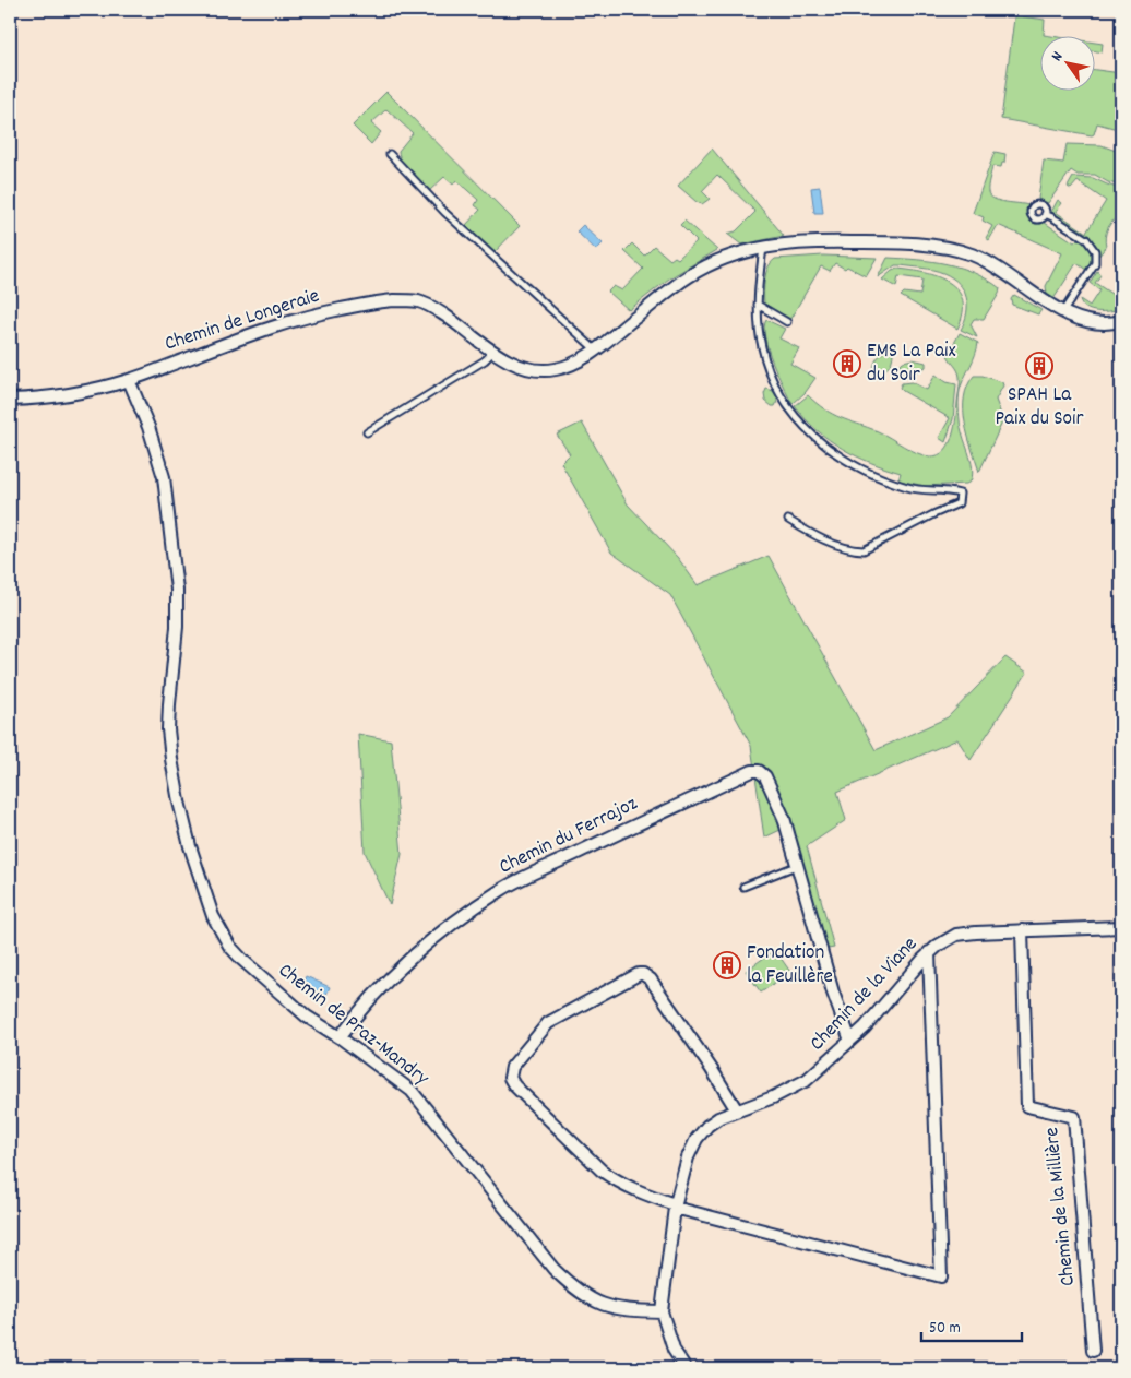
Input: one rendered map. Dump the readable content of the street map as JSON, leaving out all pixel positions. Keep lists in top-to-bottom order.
{
  "streets": {
    "street": [
      "Chemin de Longeraie",
      "Chemin du Ferrajoz",
      "Chemin de la Viane",
      "Chemin de Praz-Mandry",
      "Chemin de la Millière"
    ]
  },
  "crossings": [
    ["Chemin de Longeraie", "Chemin de Praz-Mandry"],
    ["Chemin du Ferrajoz", "Chemin de Praz-Mandry"],
    ["Chemin de la Viane", "Chemin de Praz-Mandry"],
    ["Chemin de la Viane", "Chemin de la Millière"]
  ],
  "places": {
    "building": ["EMS La Paix du Soir", "SPAH La Paix du Soir", "Fondation la Feuillère"]
  },
  "scale_bar": "50 m",
  "north": "top left"
}
